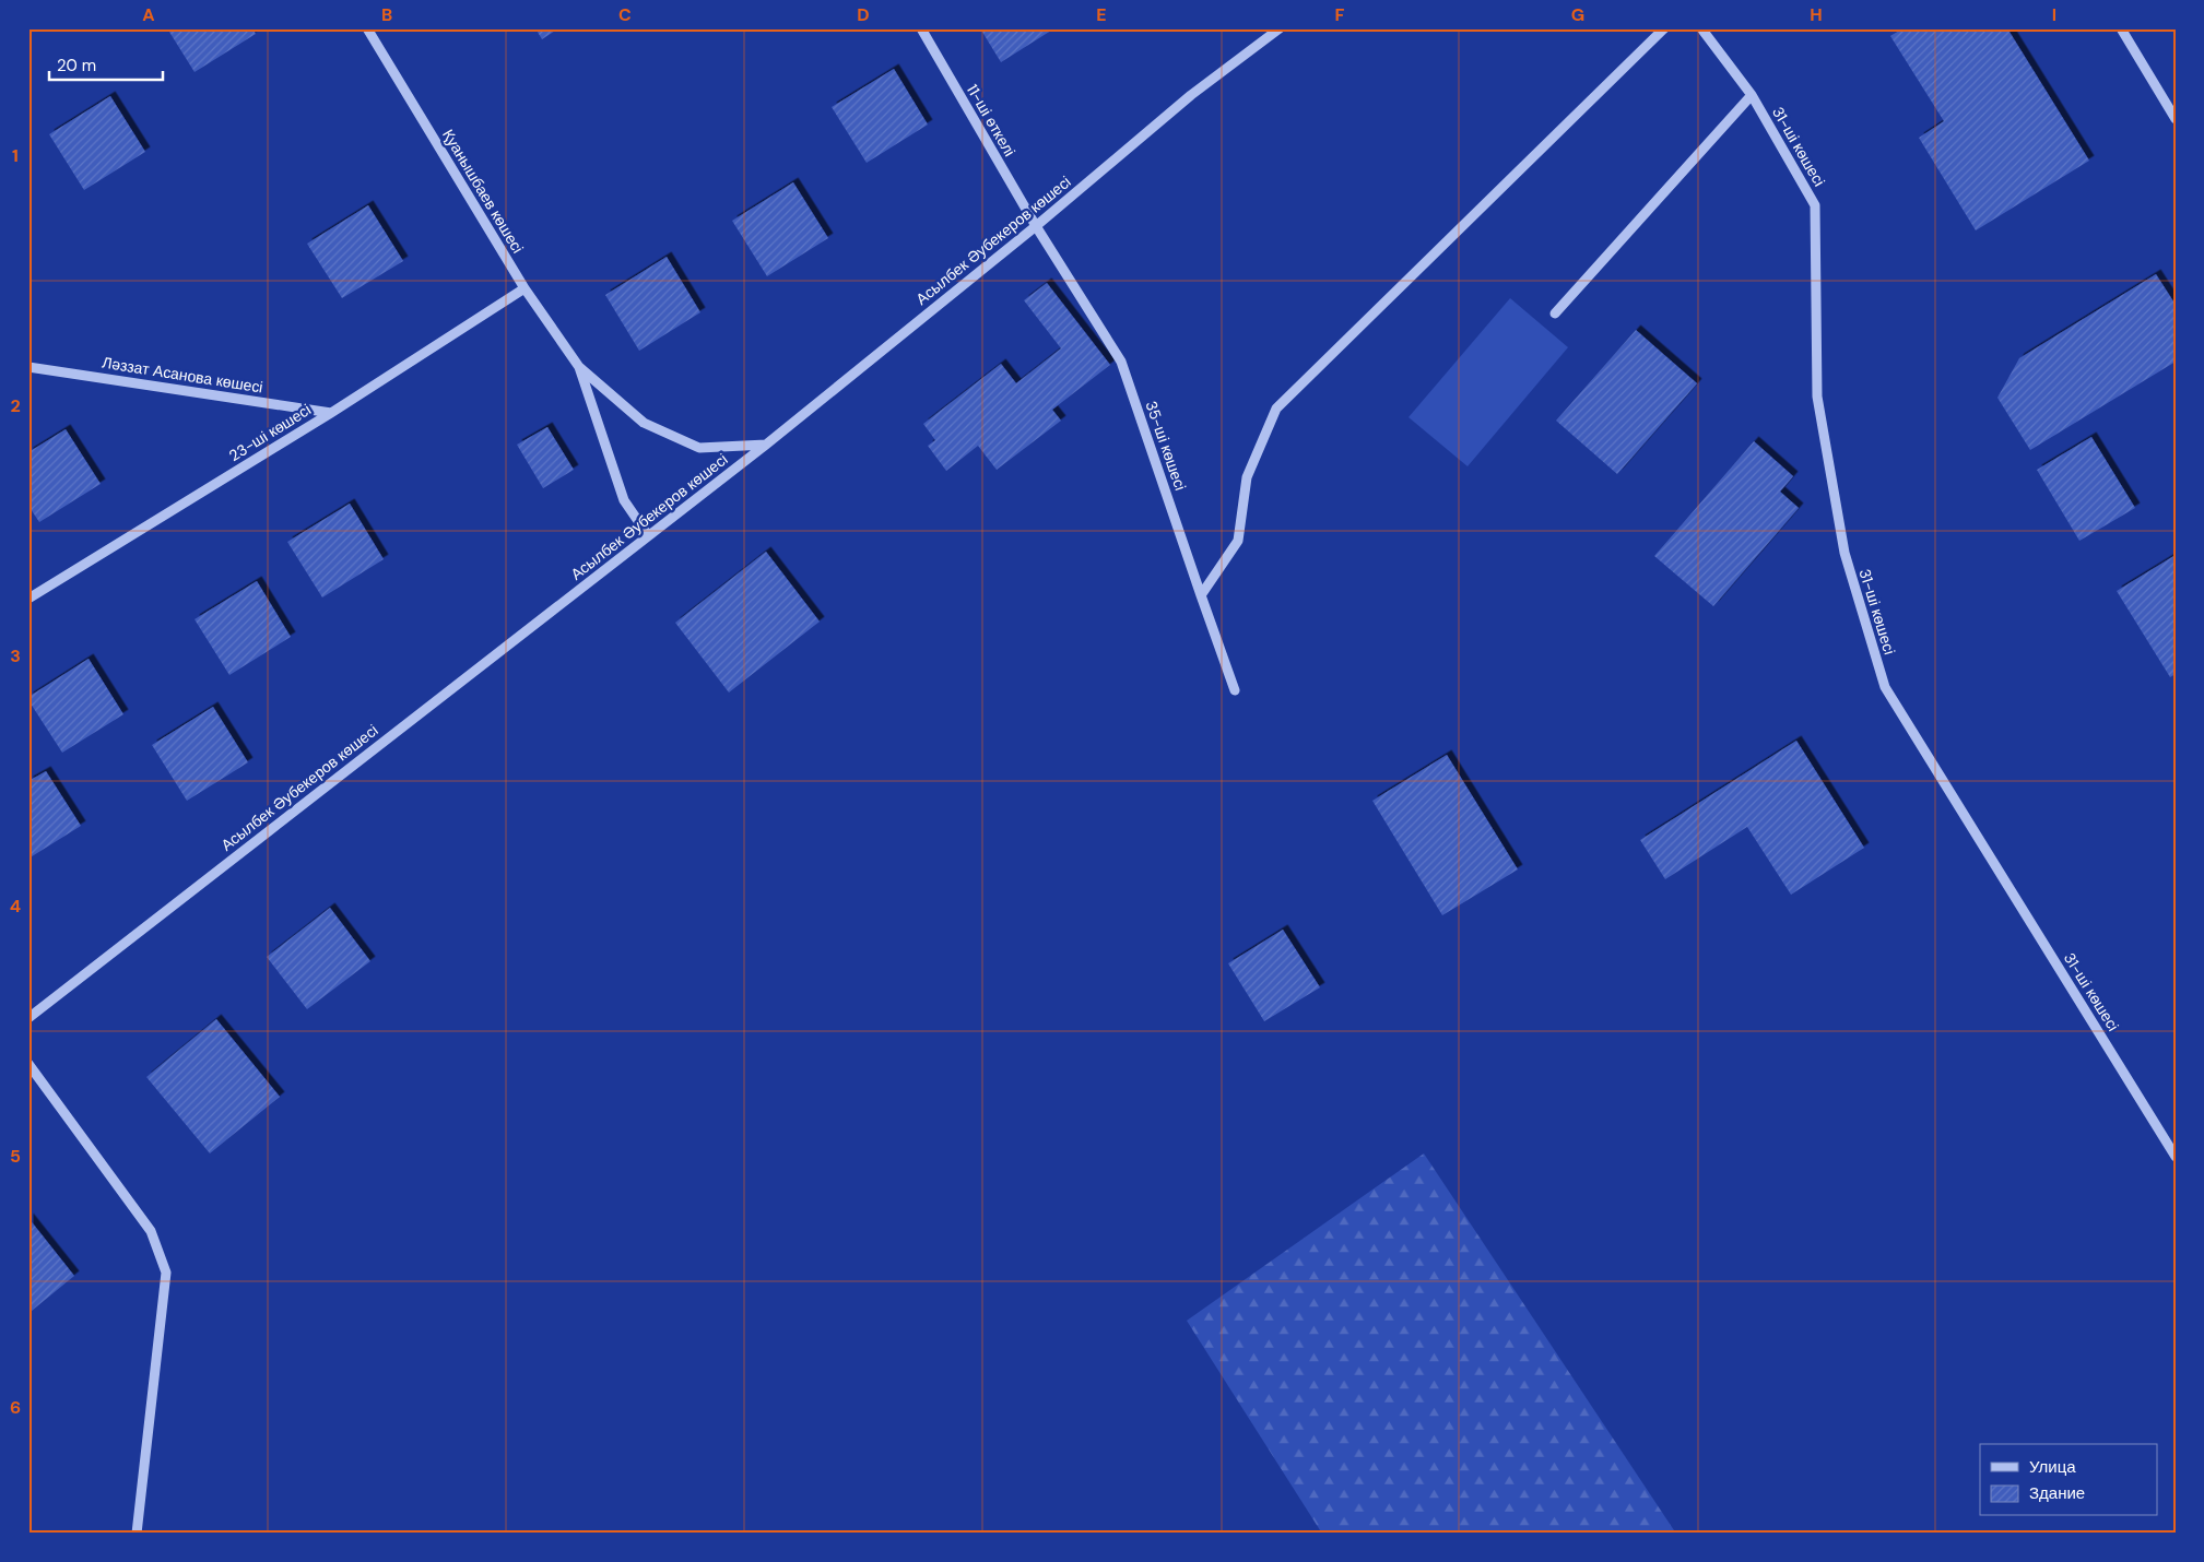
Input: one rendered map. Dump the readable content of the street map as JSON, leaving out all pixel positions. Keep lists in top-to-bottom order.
{
  "streets": {
    "street": [
      "11-ші өткелі",
      "31-ші көшесі",
      "Қуанышбаев көшесі",
      "Асылбек Әубекеров көшесі",
      "Ләззат Асанова көшесі",
      "23-ші көшесі",
      "35-ші көшесі"
    ]
  },
  "crossings": [
    ["11-ші өткелі", "Асылбек Әубекеров көшесі"],
    ["11-ші өткелі", "35-ші көшесі"],
    ["Қуанышбаев көшесі", "Асылбек Әубекеров көшесі"],
    ["Қуанышбаев көшесі", "23-ші көшесі"],
    ["Асылбек Әубекеров көшесі", "35-ші көшесі"],
    ["Ләззат Асанова көшесі", "23-ші көшесі"]
  ],
  "legend": ["Улица", "Здание"],
  "scale_bar": "20 m",
  "grid": {
    "columns": [
      "A",
      "B",
      "C",
      "D",
      "E",
      "F",
      "G",
      "H",
      "I"
    ],
    "rows": [
      "1",
      "2",
      "3",
      "4",
      "5",
      "6"
    ]
  }
}
